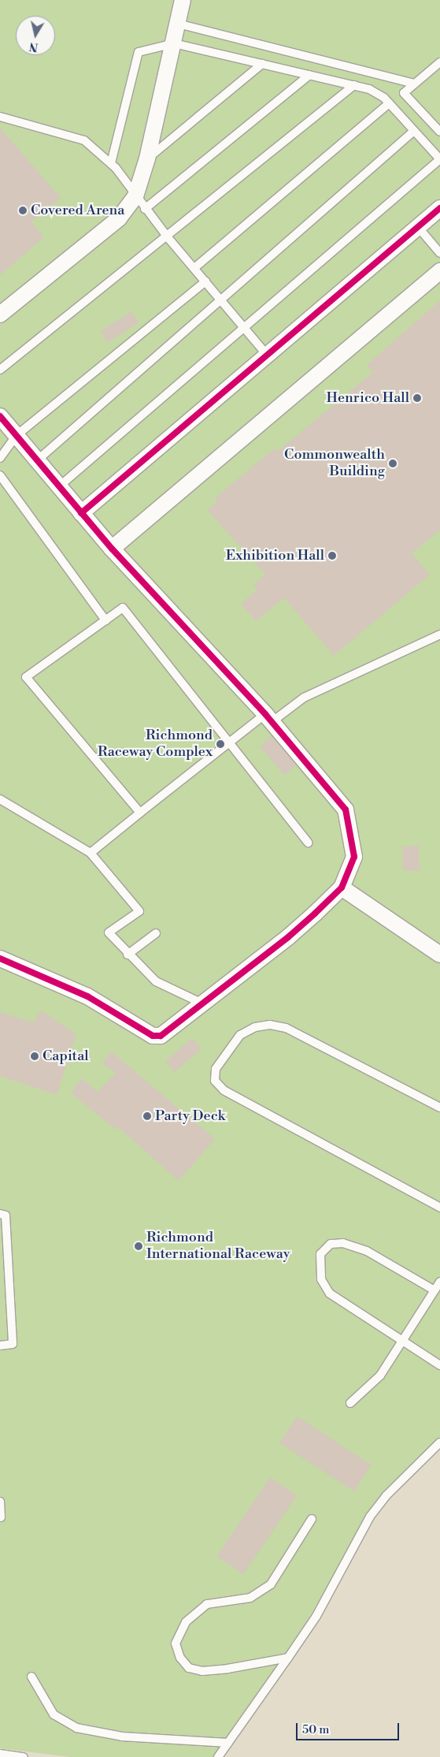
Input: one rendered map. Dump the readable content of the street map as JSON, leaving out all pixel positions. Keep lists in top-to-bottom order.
{
  "places": [
    "Covered Arena",
    "Henrico Hall",
    "Commonwealth Building",
    "Exhibition Hall",
    "Richmond Raceway Complex",
    "Capital",
    "Party Deck",
    "Richmond International Raceway"
  ],
  "scale_bar": "50 m",
  "north": "bottom"
}
